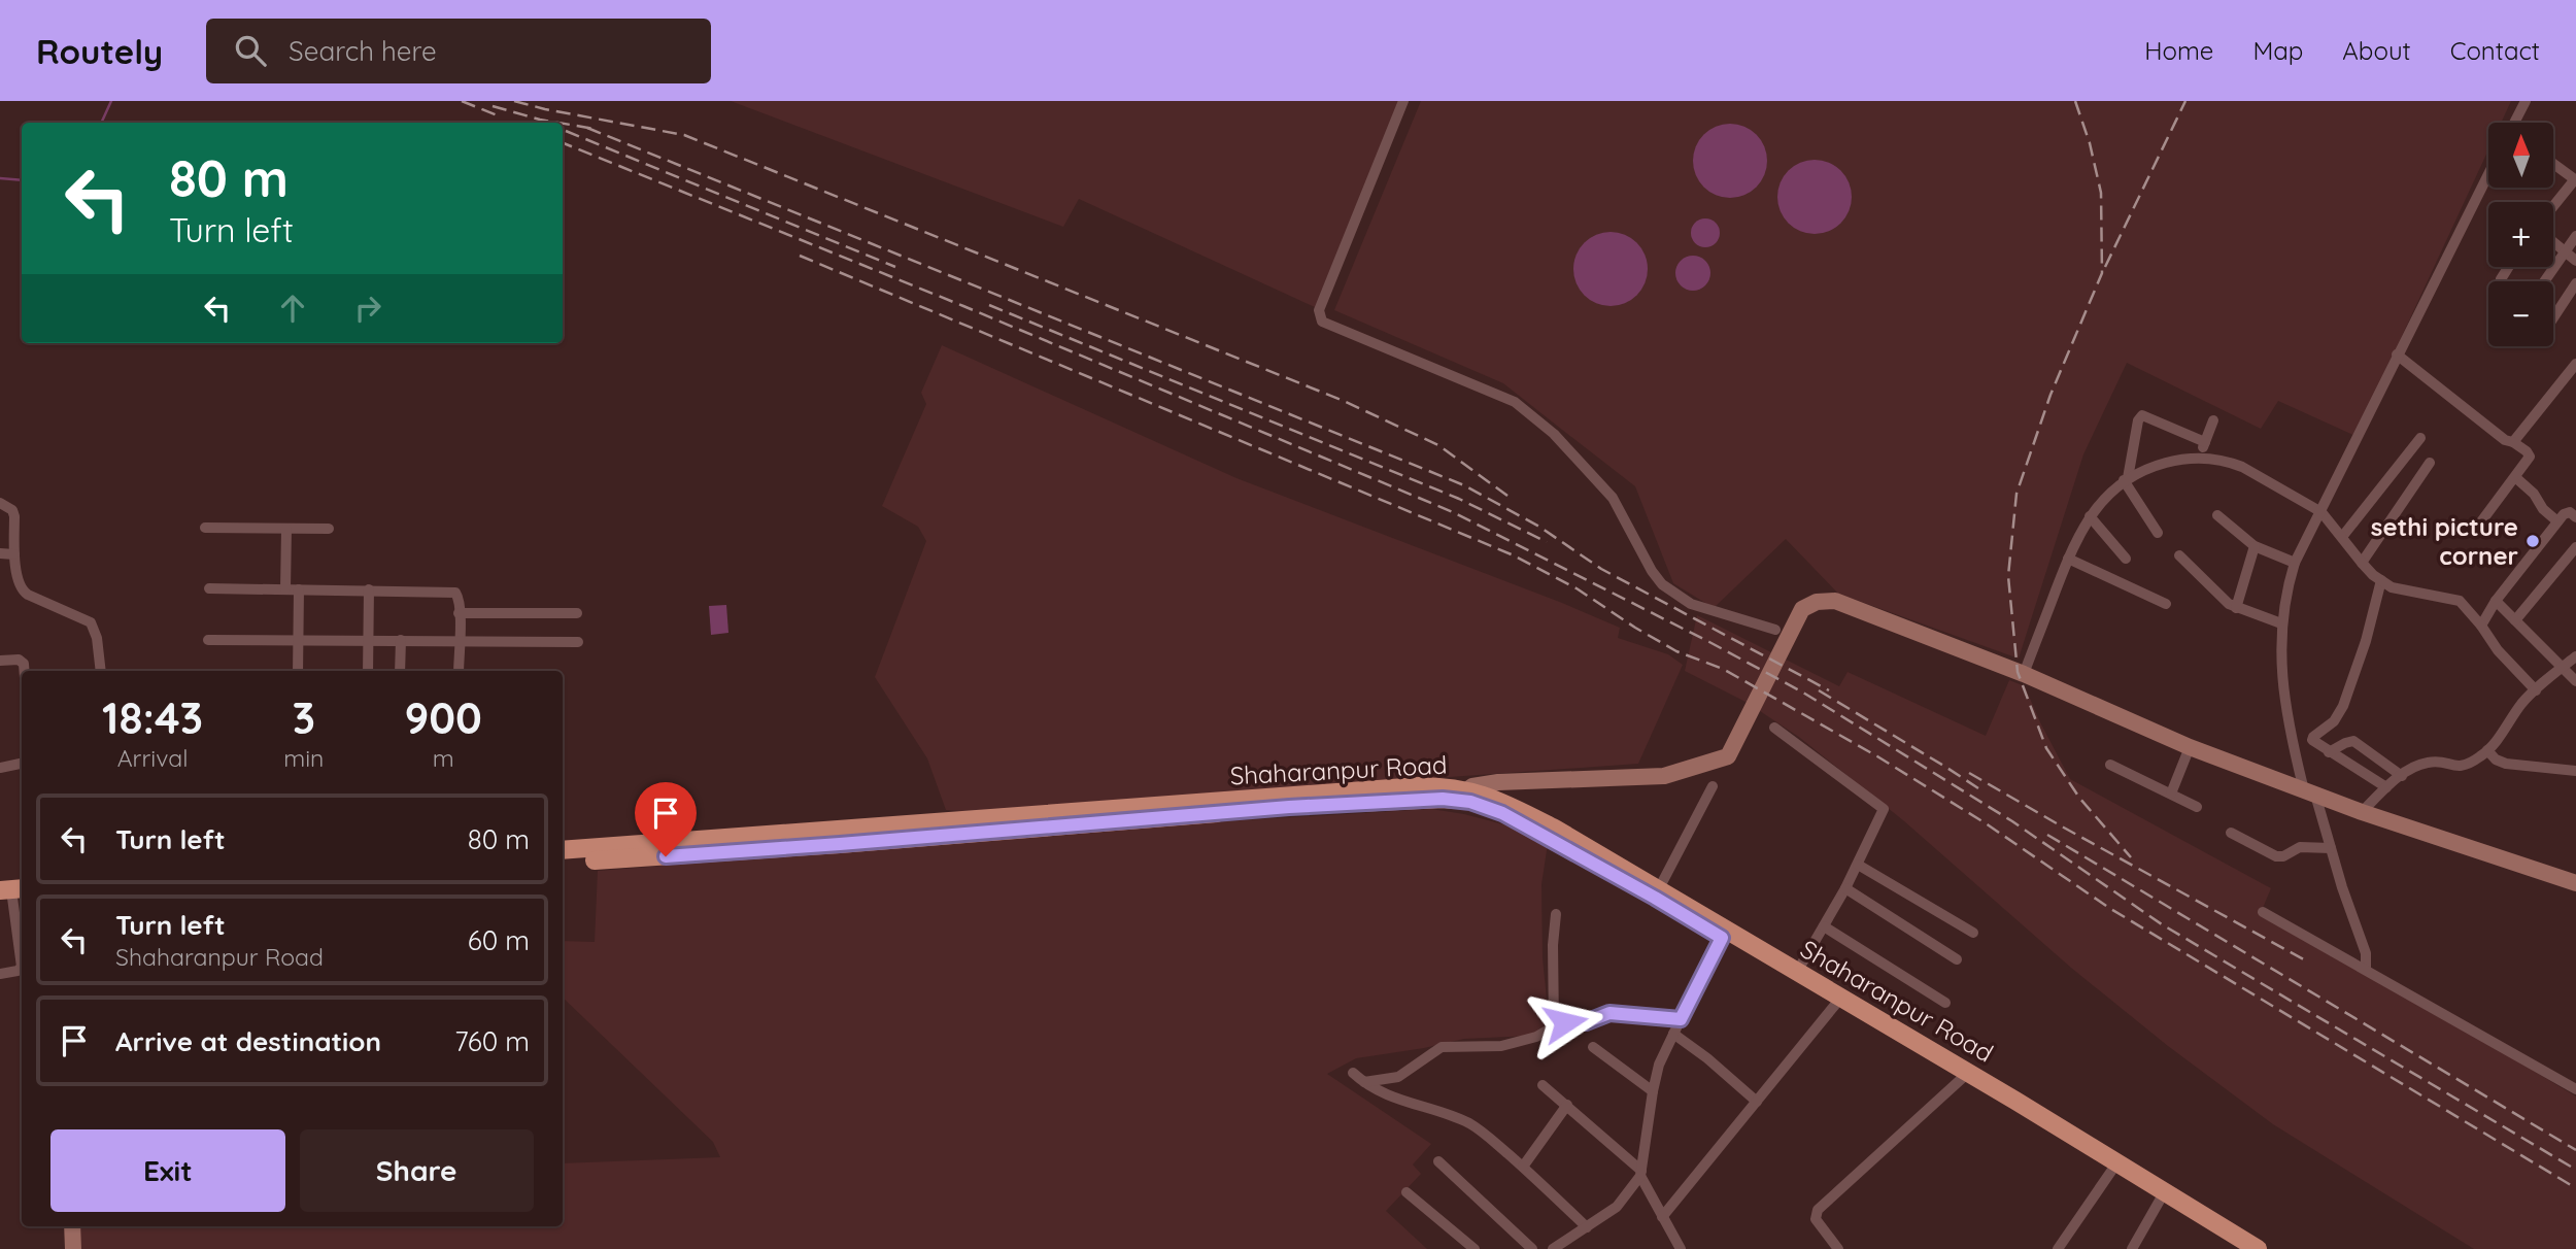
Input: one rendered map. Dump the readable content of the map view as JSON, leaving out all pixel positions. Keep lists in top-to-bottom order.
{
  "streets": {
    "main road": ["Shaharanpur Road"]
  },
  "places": ["sethi picture corner"],
  "north": "top",
  "page": {
    "header": "Routely",
    "search": "Search here",
    "nav": [
      "Home",
      "Map",
      "About",
      "Contact"
    ],
    "map_buttons": ["+", "−"],
    "turn": ["80 m", "Turn left"],
    "eta": [
      "18:43",
      "Arrival",
      "3",
      "min",
      "900",
      "m"
    ],
    "list": [
      {
        "name": "Turn left",
        "value": "80 m"
      },
      {
        "name": "Turn left",
        "note": "Shaharanpur Road",
        "value": "60 m"
      },
      {
        "name": "Arrive at destination",
        "value": "760 m"
      }
    ],
    "buttons": ["Exit", "Share"]
  }
}
